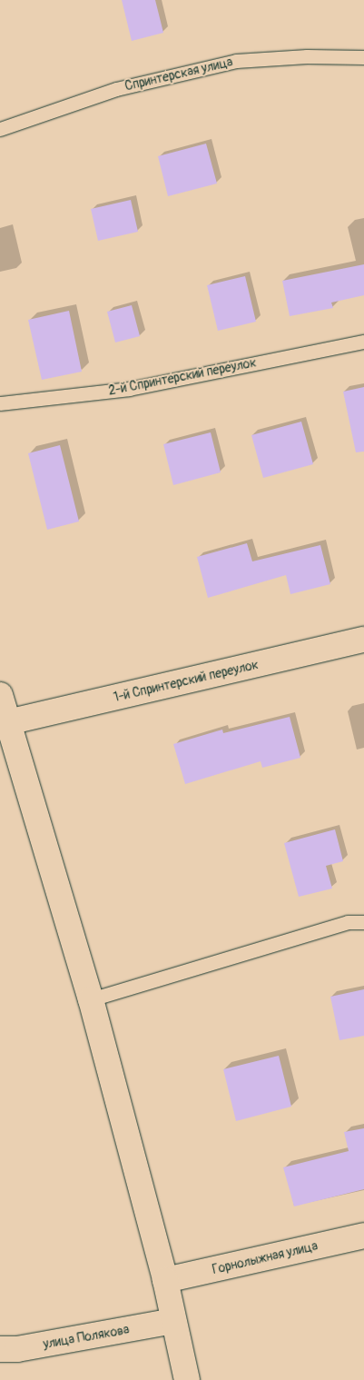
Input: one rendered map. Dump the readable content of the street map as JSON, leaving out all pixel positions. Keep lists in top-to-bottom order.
{
  "streets": {
    "street": ["1-й Спринтерский переулок", "Горнолыжная улица", "улица Полякова"],
    "lane": ["Спринтерская улица", "2-й Спринтерский переулок"]
  }
}
